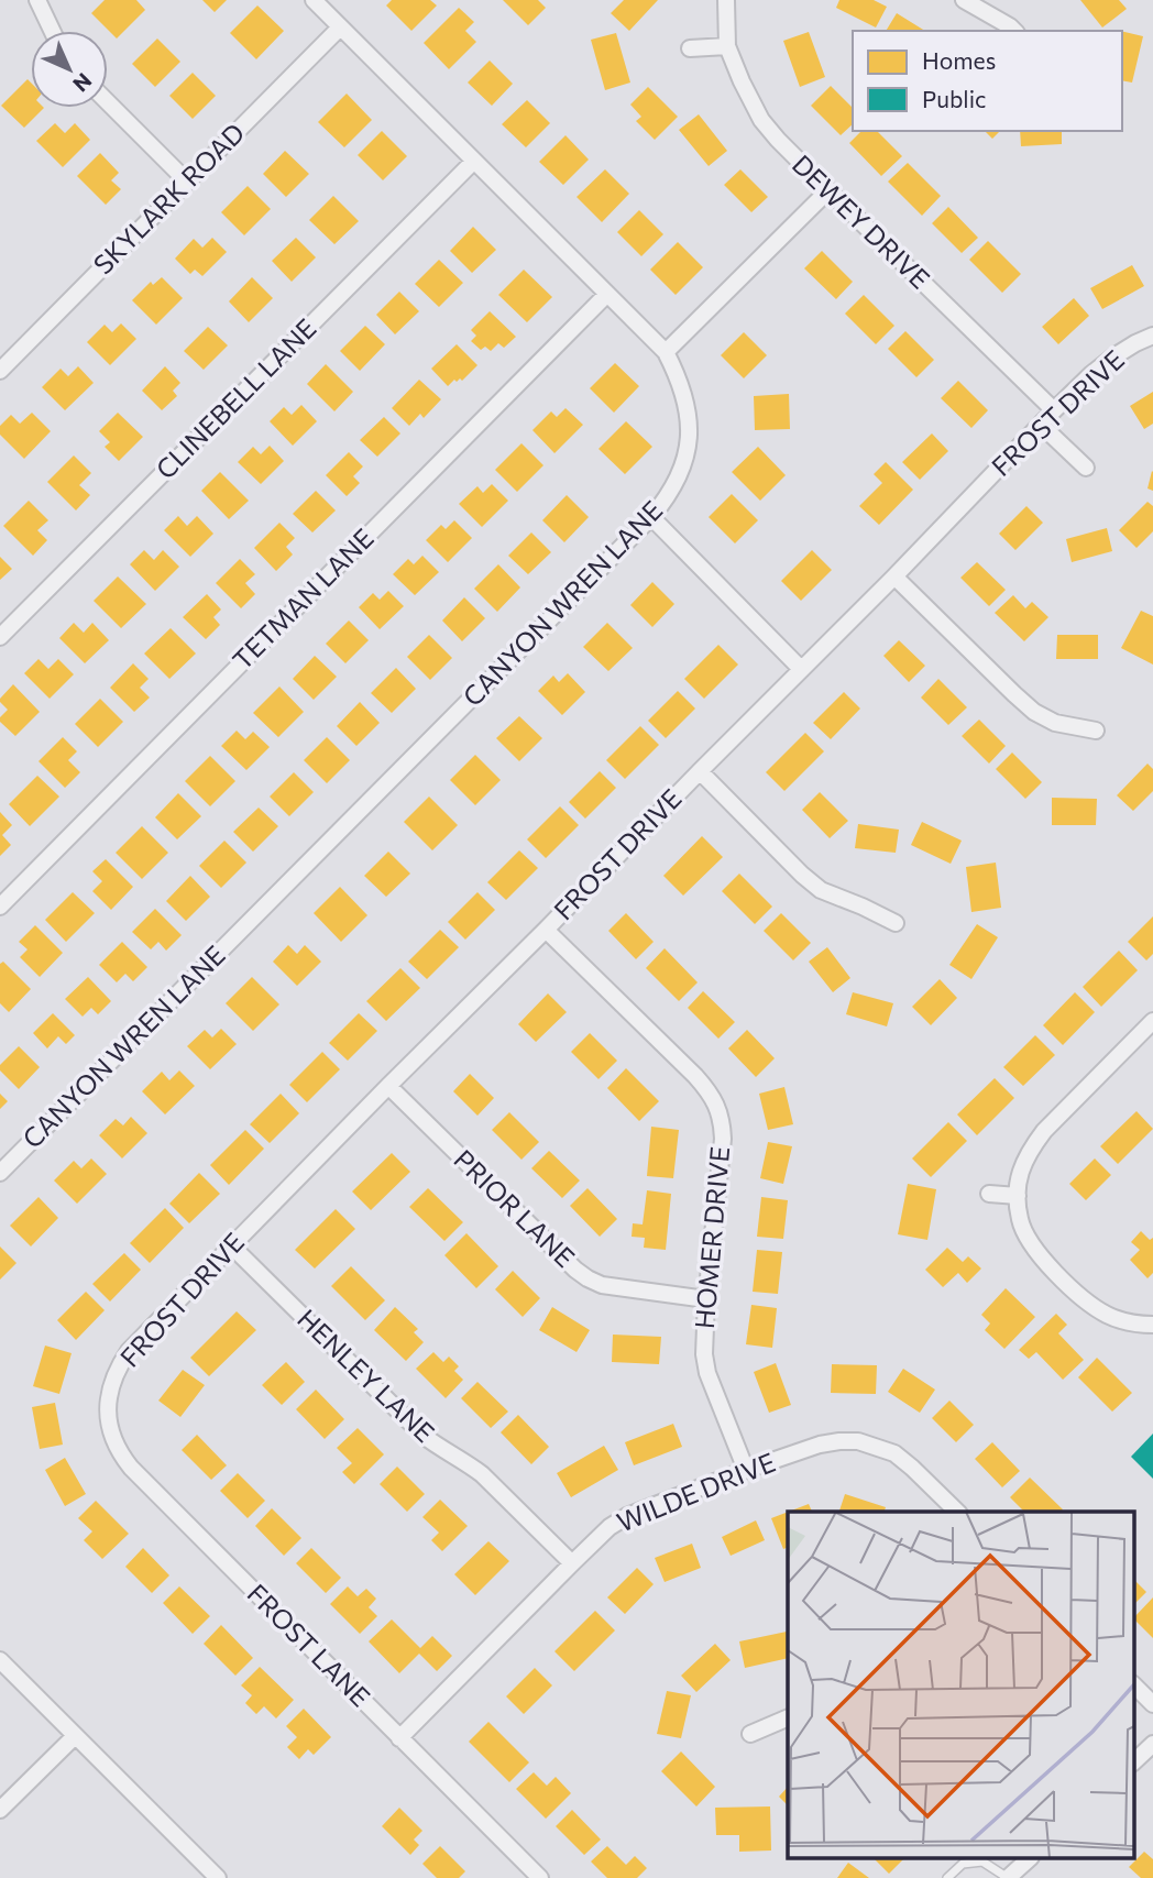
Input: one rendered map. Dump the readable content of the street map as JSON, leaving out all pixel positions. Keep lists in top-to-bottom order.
{
  "streets": {
    "street": [
      "SKYLARK ROAD",
      "DEWEY DRIVE",
      "CLINEBELL LANE",
      "FROST DRIVE",
      "TETMAN LANE",
      "CANYON WREN LANE",
      "PRIOR LANE",
      "HOMER DRIVE",
      "HENLEY LANE",
      "WILDE DRIVE",
      "FROST LANE"
    ]
  },
  "crossings": [
    ["SKYLARK ROAD", "CANYON WREN LANE"],
    ["DEWEY DRIVE", "FROST DRIVE"],
    ["CLINEBELL LANE", "CANYON WREN LANE"],
    ["FROST DRIVE", "PRIOR LANE"],
    ["FROST DRIVE", "HOMER DRIVE"],
    ["FROST DRIVE", "HENLEY LANE"],
    ["FROST DRIVE", "FROST LANE"],
    ["TETMAN LANE", "CANYON WREN LANE"],
    ["PRIOR LANE", "HOMER DRIVE"],
    ["HOMER DRIVE", "WILDE DRIVE"],
    ["HENLEY LANE", "WILDE DRIVE"],
    ["WILDE DRIVE", "FROST LANE"]
  ],
  "legend": ["Homes", "Public"],
  "north": "bottom right"
}
